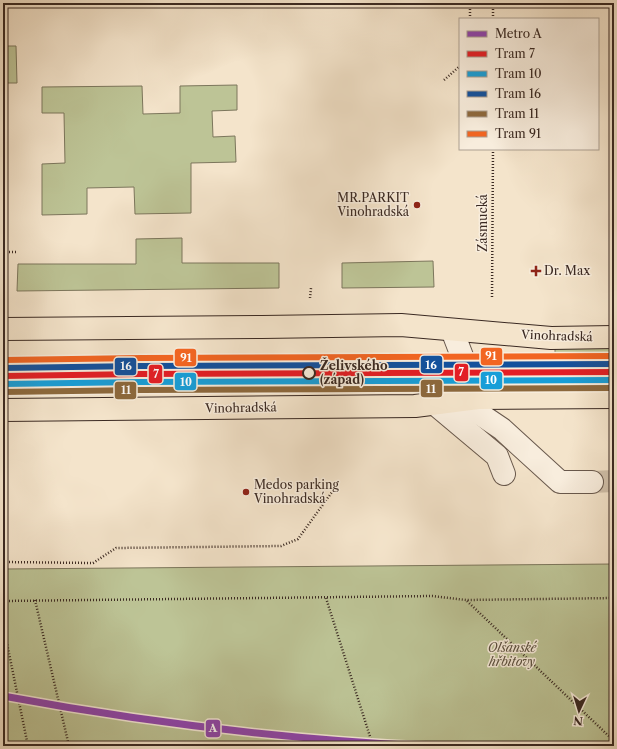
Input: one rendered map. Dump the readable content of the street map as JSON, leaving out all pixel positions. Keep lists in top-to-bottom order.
{
  "streets": {
    "main road": ["Vinohradská"],
    "path": ["Zásmucká"]
  },
  "parks": ["Olšanské hřbitovy"],
  "places": {
    "other": ["MR.PARKIT Vinohradská", "Želivského (západ)", "Medos parking Vinohradská"],
    "health": ["Dr. Max"]
  },
  "lines": [
    "tram line 91",
    "tram line 16",
    "tram line 7",
    "tram line 10",
    "tram line 11",
    "metro line A"
  ],
  "legend": [
    "Metro A",
    "Tram 7",
    "Tram 10",
    "Tram 16",
    "Tram 11",
    "Tram 91"
  ],
  "north": "bottom"
}
